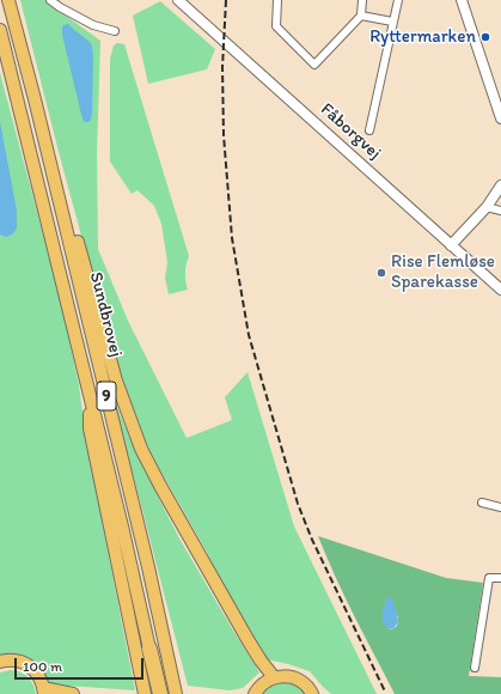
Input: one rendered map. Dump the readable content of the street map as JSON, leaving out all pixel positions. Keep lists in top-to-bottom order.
{
  "streets": {
    "highway": ["9"],
    "main road": ["Sundbrovej"],
    "street": ["Fåborgvej"]
  },
  "crossings": [
    ["Sundbrovej", "9"]
  ],
  "places": ["Ryttermarken", "Rise Flemløse Sparekasse"],
  "scale_bar": "100 m"
}
